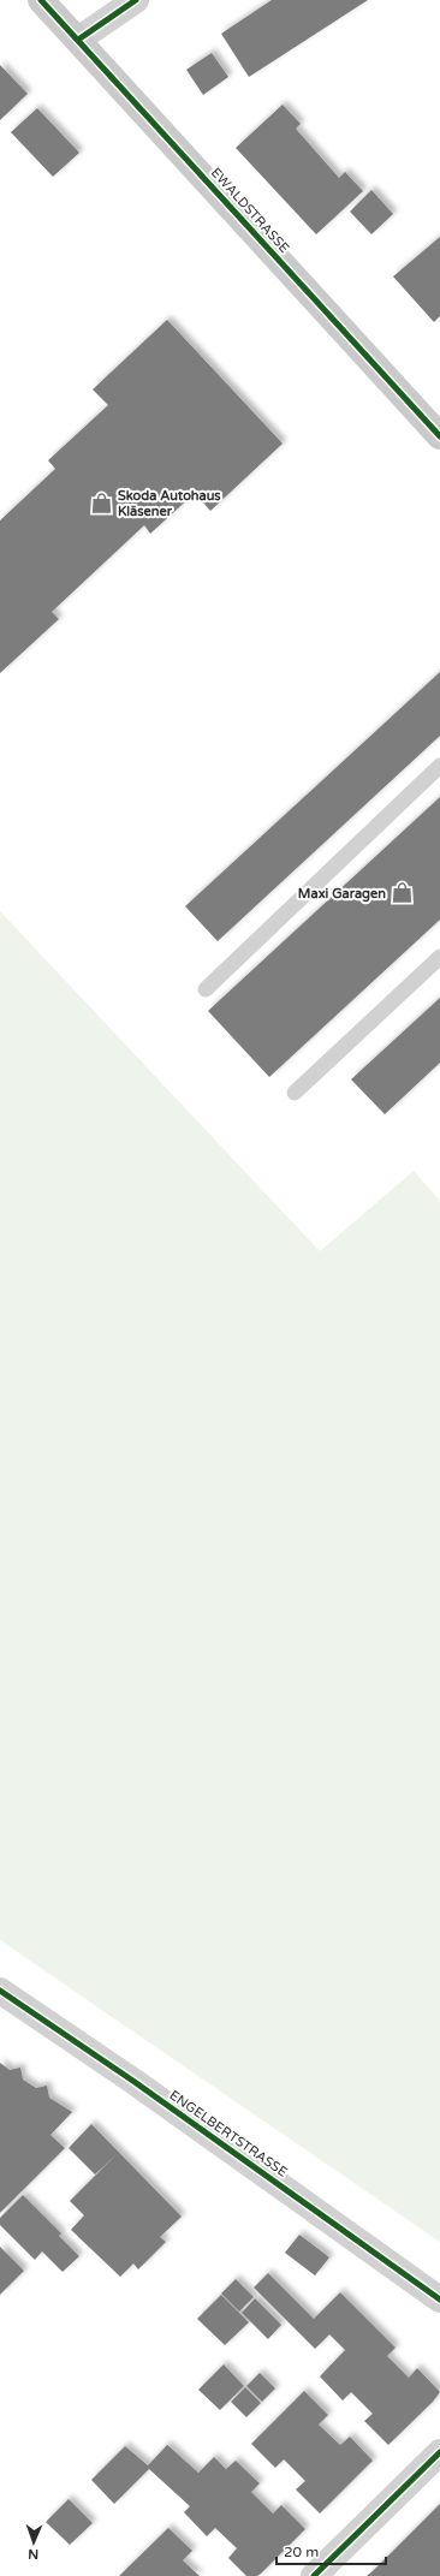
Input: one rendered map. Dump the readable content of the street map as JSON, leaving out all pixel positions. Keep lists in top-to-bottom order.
{
  "streets": {
    "main road": ["EWALDSTRASSE"],
    "street": ["ENGELBERTSTRASSE"]
  },
  "places": {
    "shop": ["Skoda Autohaus Kläsener", "Maxi Garagen"]
  },
  "scale_bar": "20 m",
  "north": "bottom"
}
